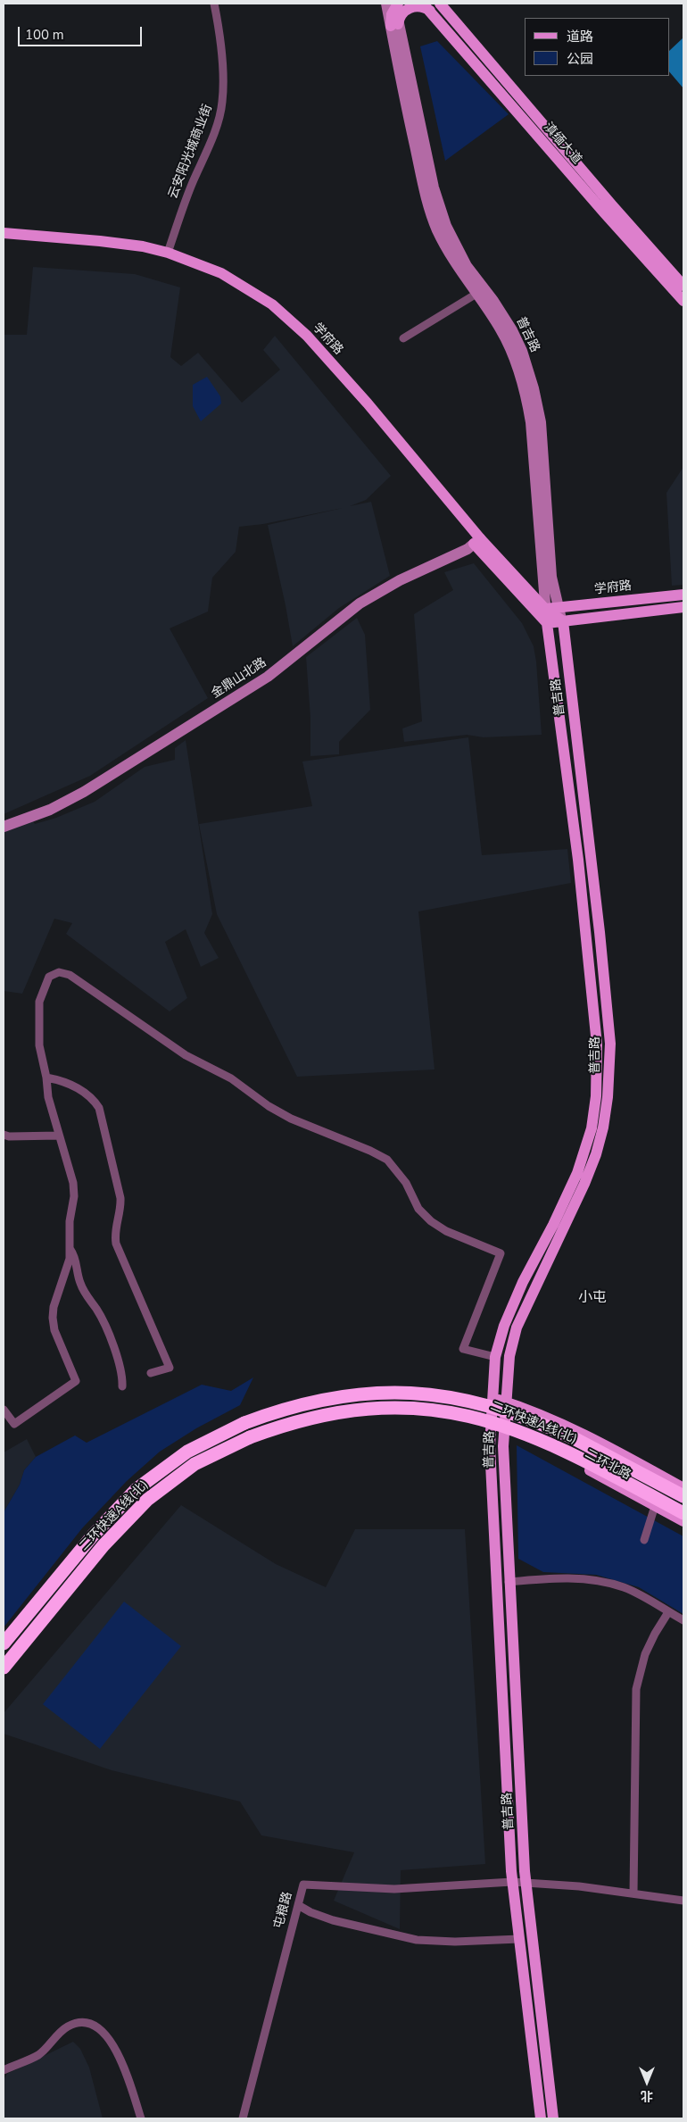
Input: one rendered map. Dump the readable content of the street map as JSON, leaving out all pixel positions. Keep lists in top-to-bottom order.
{
  "streets": {
    "highway": ["二环快速A线(北)"],
    "main road": [
      "滇缅大道",
      "普吉路",
      "学府路",
      "金鼎山北路",
      "二环北路"
    ],
    "street": ["云安阳光城商业街", "屯粮路"]
  },
  "crossings": [
    ["云安阳光城商业街", "学府路"],
    ["普吉路", "学府路"],
    ["普吉路", "二环北路"],
    ["普吉路", "屯粮路"],
    ["学府路", "金鼎山北路"]
  ],
  "districts": ["小屯"],
  "legend": ["道路", "公园"],
  "scale_bar": "100 m",
  "north": "bottom"
}
